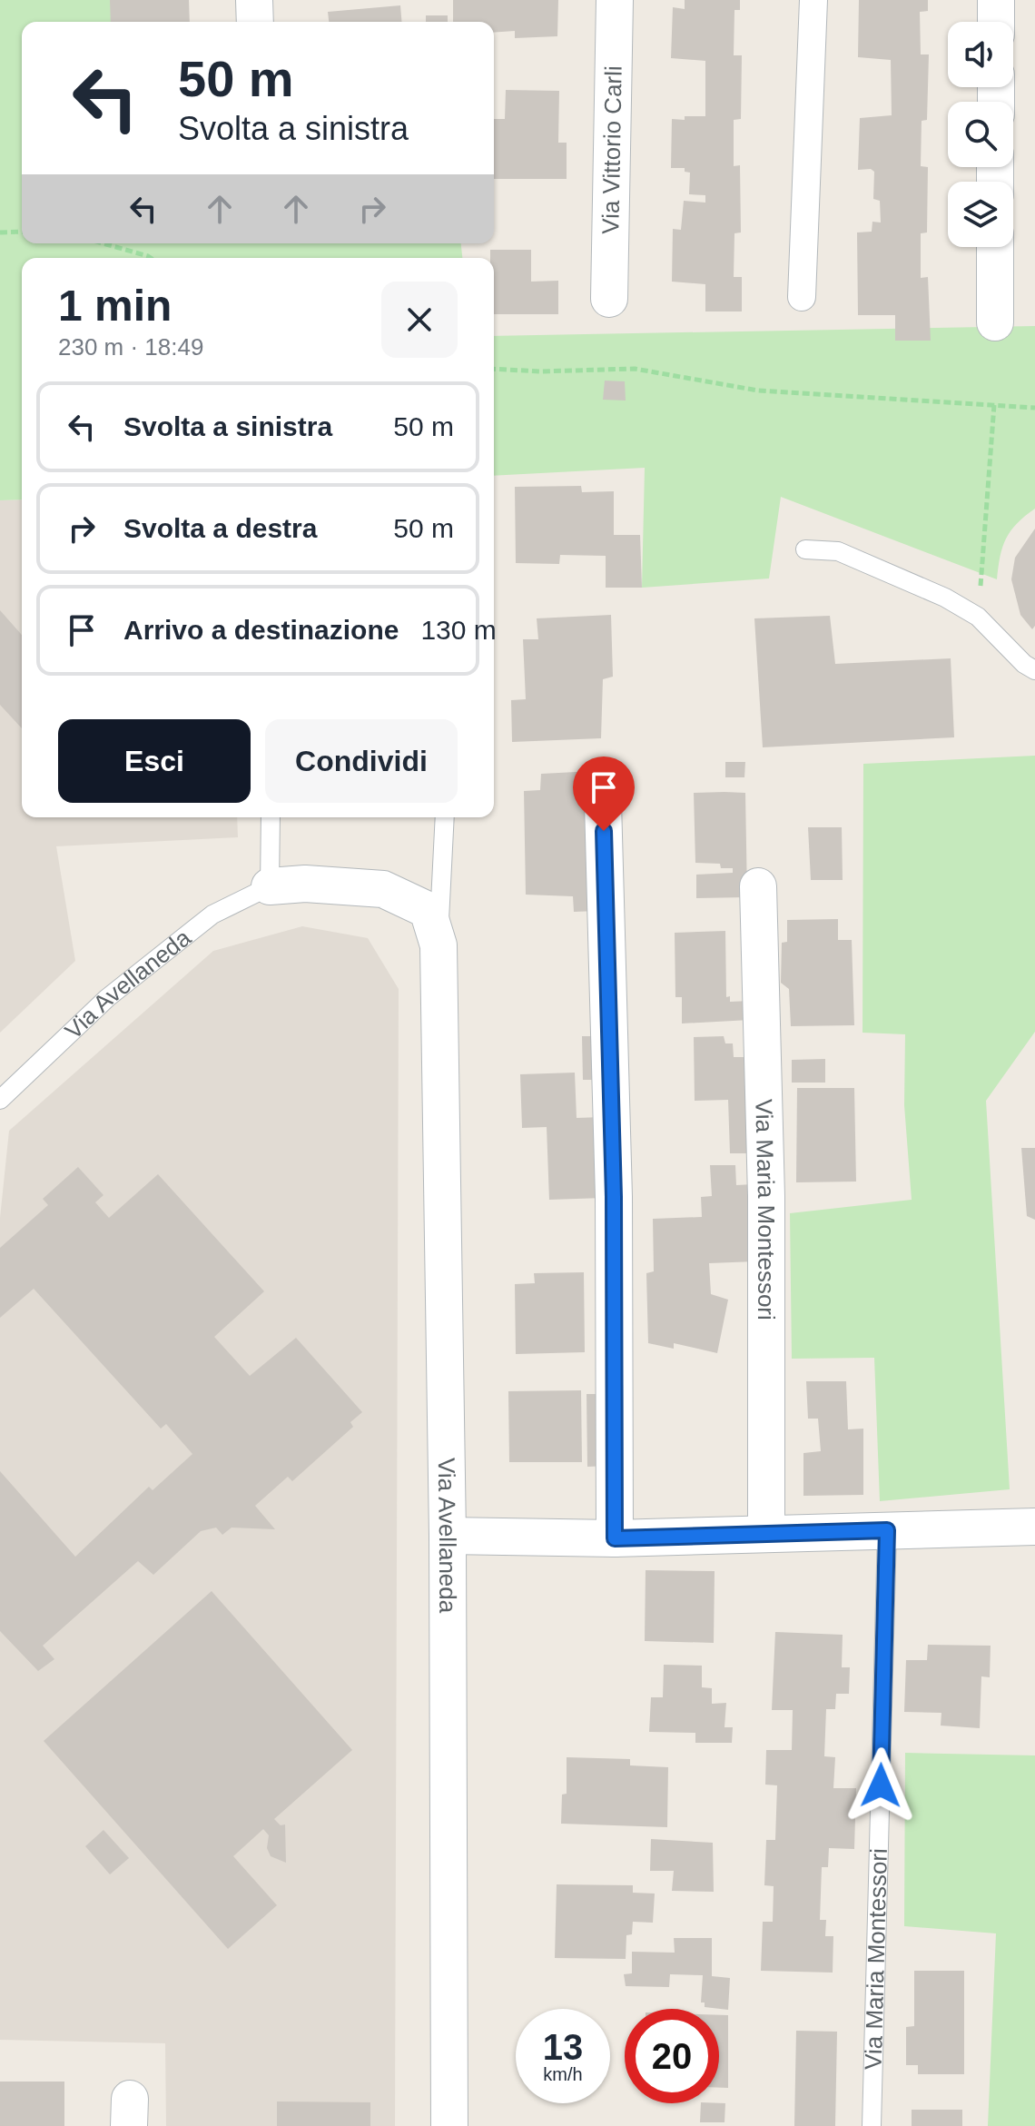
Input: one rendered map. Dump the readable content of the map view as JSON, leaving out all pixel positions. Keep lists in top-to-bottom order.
{
  "streets": {
    "street": ["Via Vittorio Carli", "Via Avellaneda", "Via Maria Montessori"]
  },
  "page": {
    "turn": ["50 m", "Svolta a sinistra"],
    "heading": ["1 min", "230 m · 18:49"],
    "list": [
      {
        "name": "Svolta a sinistra",
        "value": "50 m"
      },
      {
        "name": "Svolta a destra",
        "value": "50 m"
      },
      {
        "name": "Arrivo a destinazione",
        "value": "130 m"
      }
    ],
    "buttons": ["Esci", "Condividi"],
    "speed": "13 km/h",
    "limit": "20"
  }
}
